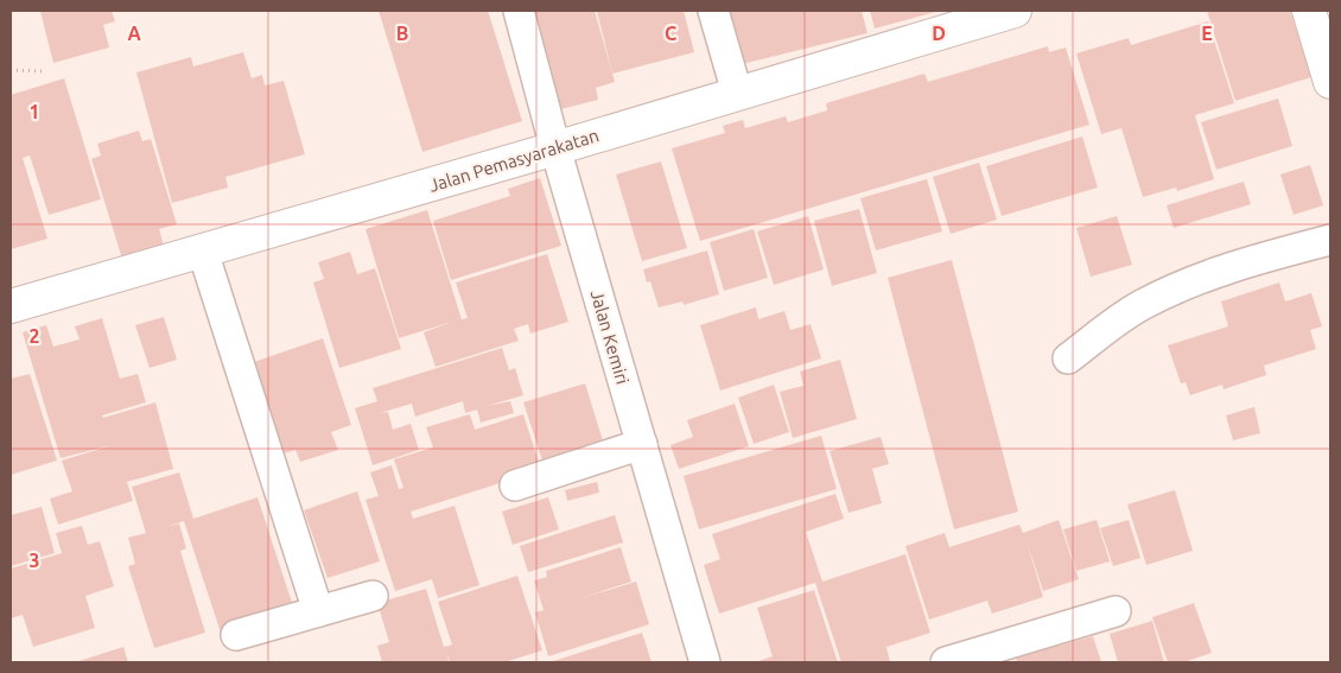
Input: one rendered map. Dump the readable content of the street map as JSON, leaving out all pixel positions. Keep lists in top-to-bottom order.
{
  "streets": {
    "street": ["Jalan Pemasyarakatan", "Jalan Kemiri"]
  },
  "crossings": [
    ["Jalan Pemasyarakatan", "Jalan Kemiri"]
  ],
  "grid": {
    "columns": [
      "A",
      "B",
      "C",
      "D",
      "E"
    ],
    "rows": ["1", "2", "3"]
  }
}
